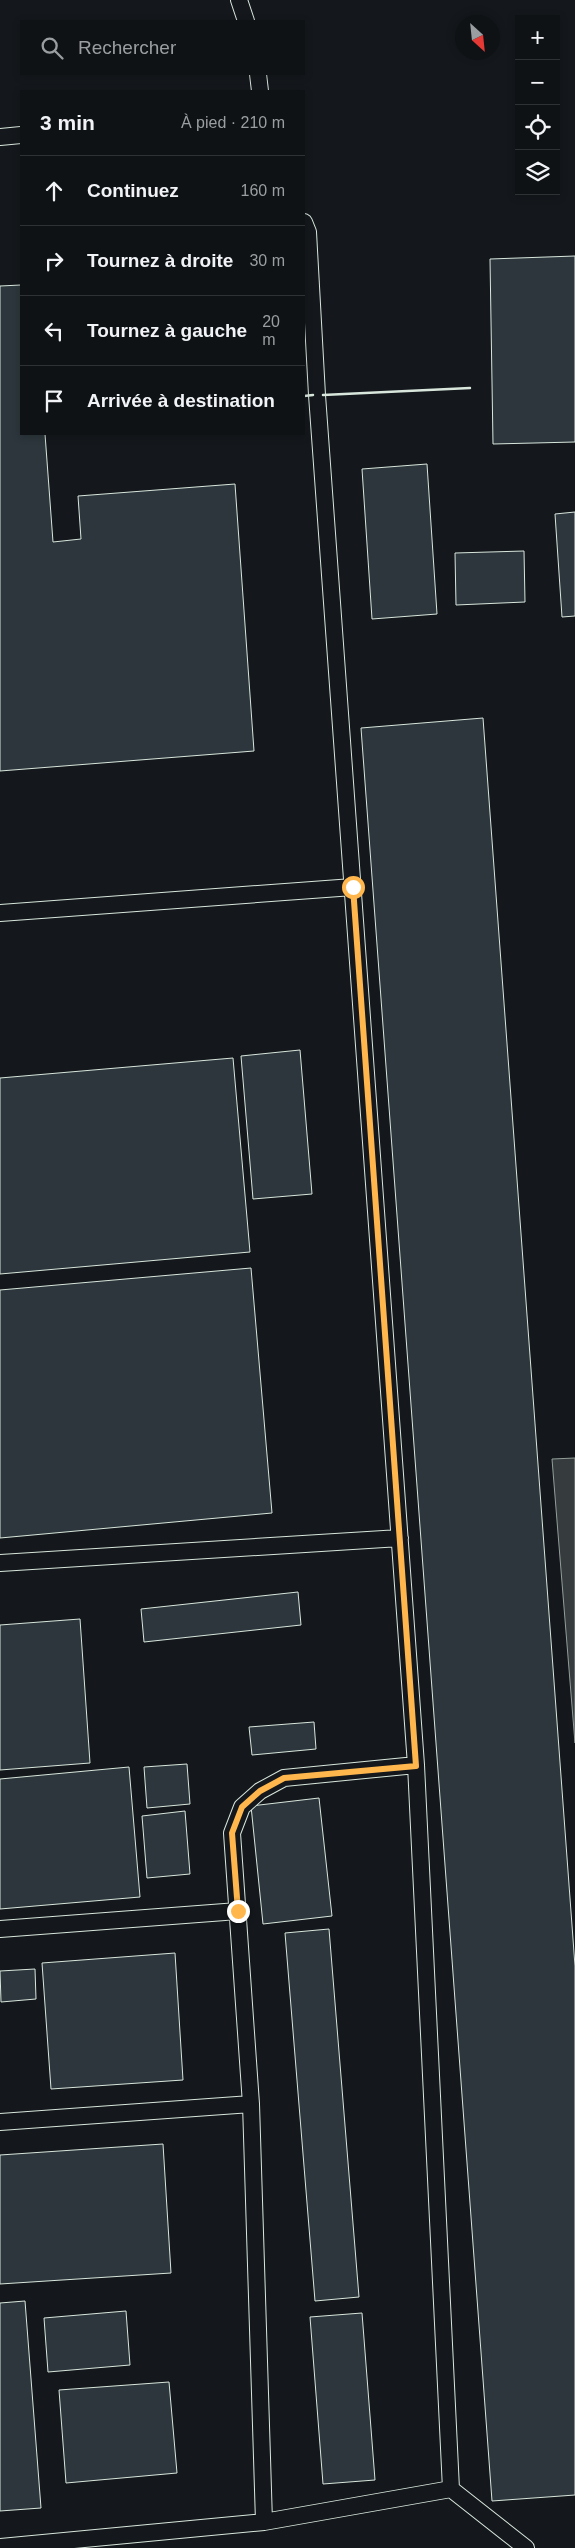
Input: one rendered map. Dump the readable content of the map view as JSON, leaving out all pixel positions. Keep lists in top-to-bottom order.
{
  "north": "bottom right",
  "page": {
    "map_buttons": ["+", "−"],
    "search": "Rechercher",
    "heading": ["3 min", "À pied · 210 m"],
    "list": [
      ["Continuez", "160 m"],
      ["Tournez à droite", "30 m"],
      ["Tournez à gauche", "20 m"],
      "Arrivée à destination"
    ]
  }
}
